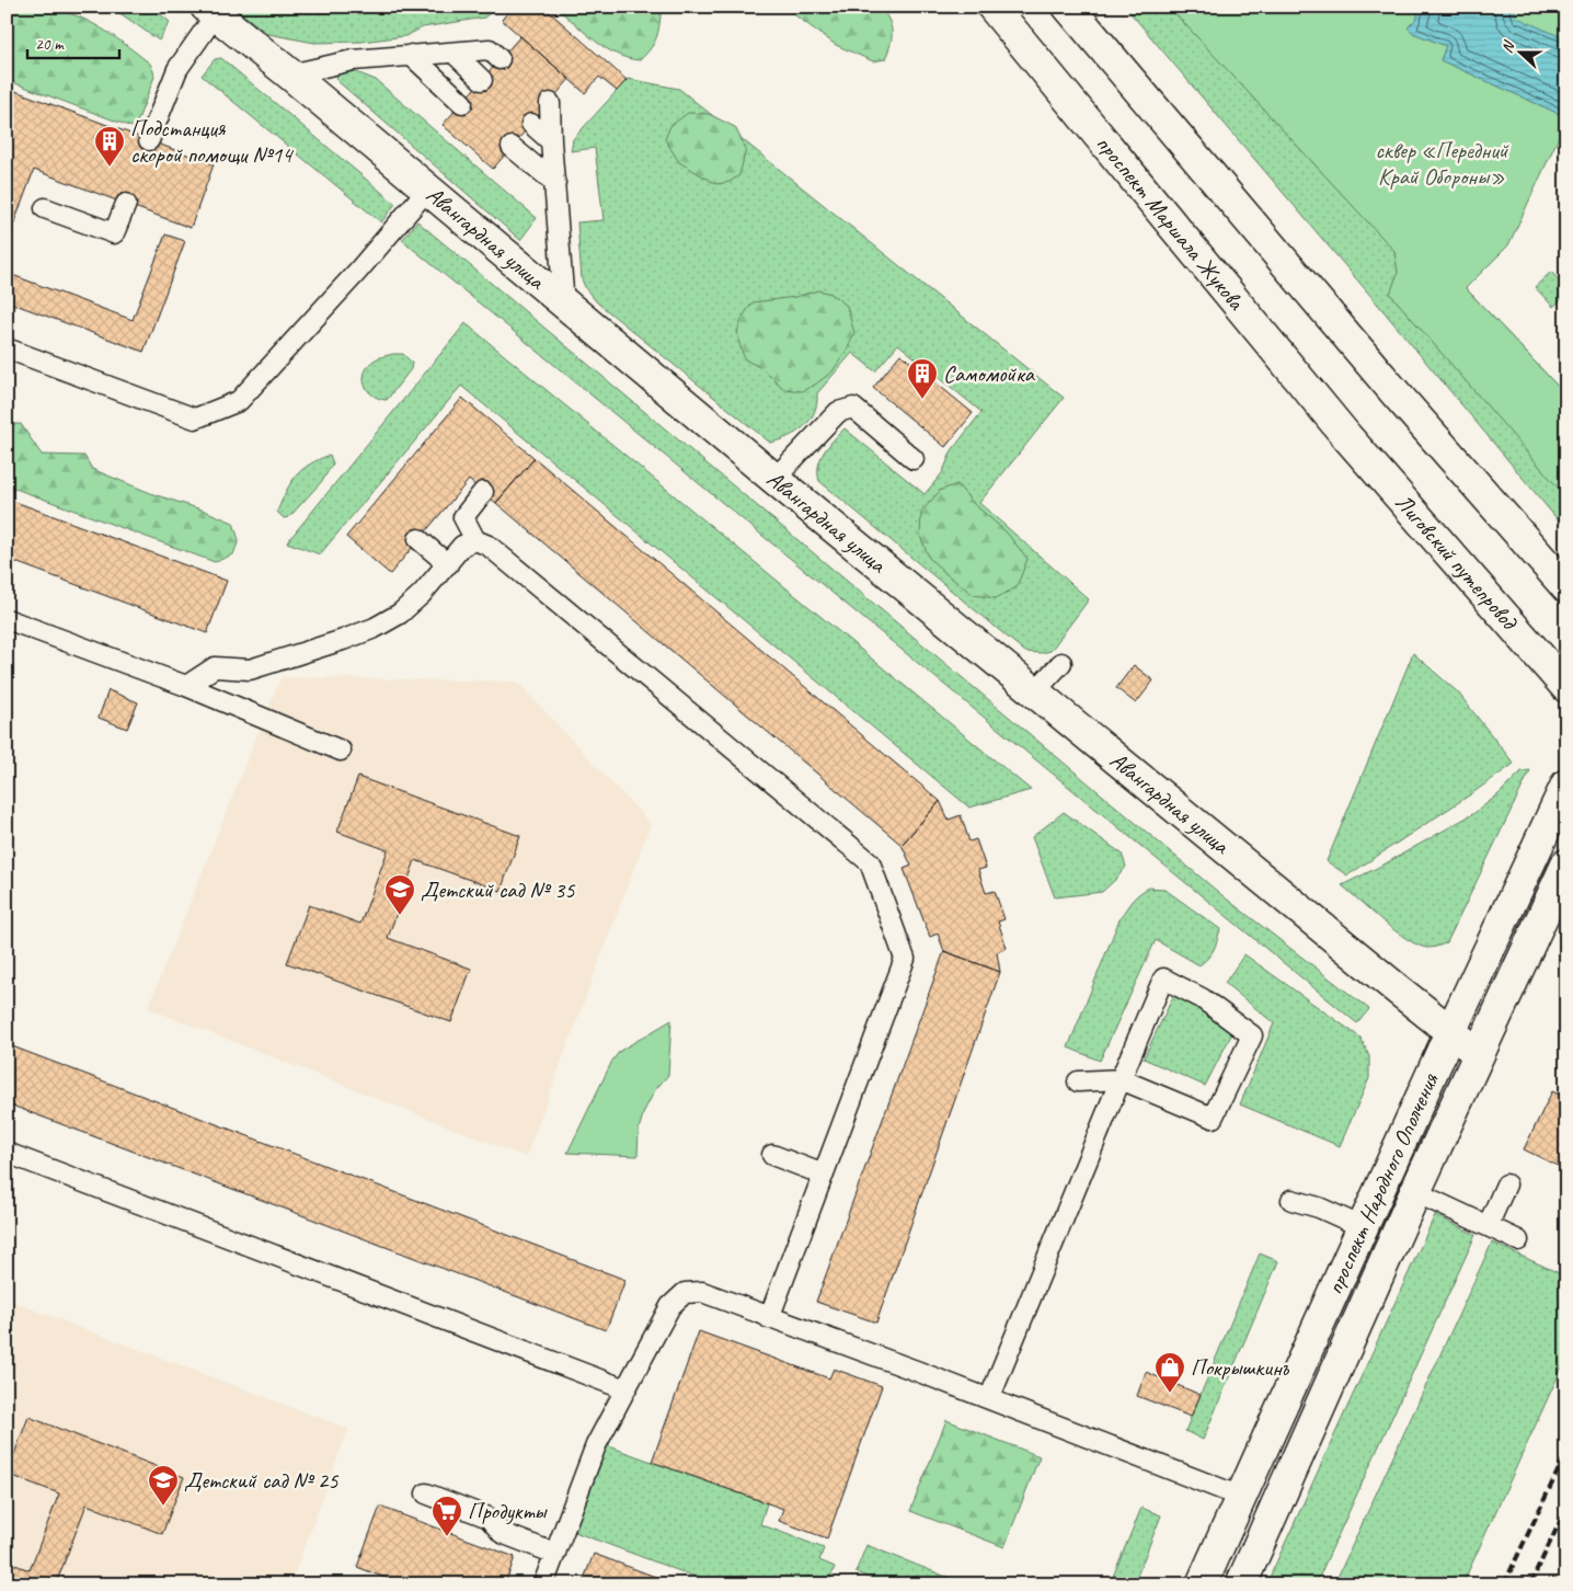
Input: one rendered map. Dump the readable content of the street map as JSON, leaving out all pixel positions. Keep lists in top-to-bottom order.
{
  "streets": {
    "main road": [
      "проспект Маршала Жукова",
      "Авангардная улица",
      "Лиговский путепровод",
      "проспект Народного Ополчения"
    ]
  },
  "crossings": [
    ["проспект Маршала Жукова", "Лиговский путепровод"],
    ["Авангардная улица", "проспект Народного Ополчения"]
  ],
  "parks": ["сквер «Передний Край Обороны»"],
  "places": {
    "building": ["Подстанция скорой помощи №14", "Самомойка"],
    "school or university": ["Детский сад № 35", "Детский сад № 25"],
    "shop": ["Покрышкинъ"],
    "supermarket": ["Продукты"]
  },
  "scale_bar": "20 m",
  "north": "left"
}
